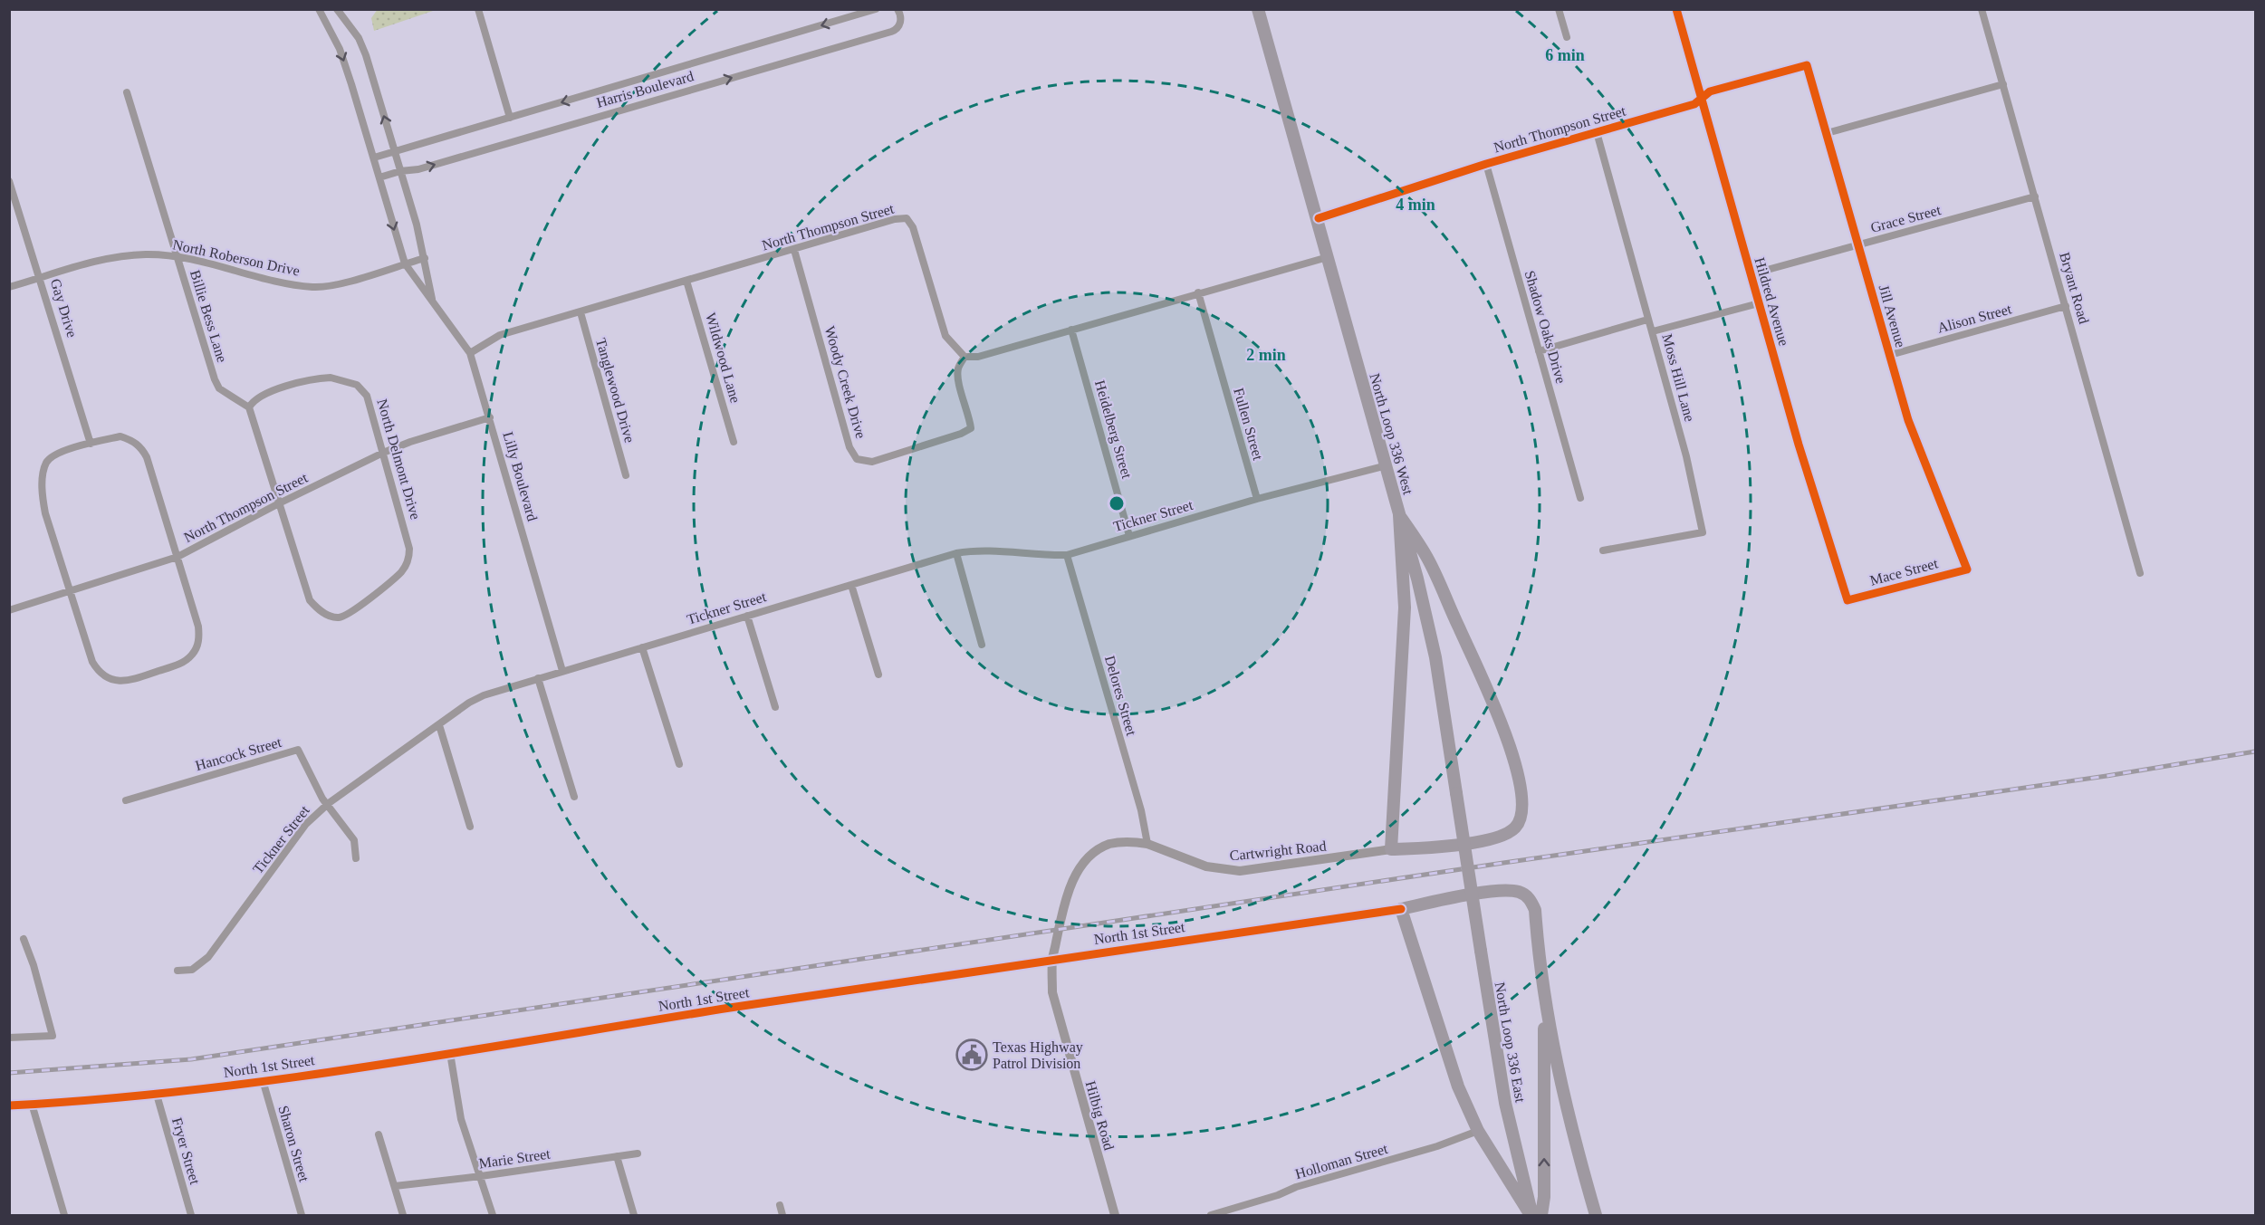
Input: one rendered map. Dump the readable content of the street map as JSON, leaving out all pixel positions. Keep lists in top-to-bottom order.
{
  "streets": {
    "main road": ["North Loop 336 West", "North Loop 336 East"],
    "street": [
      "Harris Boulevard",
      "North Thompson Street",
      "Grace Street",
      "North Roberson Drive",
      "Bryant Road",
      "Hildred Avenue",
      "Gay Drive",
      "Billie Bess Lane",
      "Jill Avenue",
      "Alison Street",
      "Shadow Oaks Drive",
      "Wildwood Lane",
      "Moss Hill Lane",
      "Woody Creek Drive",
      "Tanglewood Drive",
      "Fullen Street",
      "Heidelberg Street",
      "North Delmont Drive",
      "Lilly Boulevard",
      "Tickner Street",
      "Mace Street",
      "Delores Street",
      "Hancock Street",
      "Cartwright Road",
      "North 1st Street",
      "Hilbig Road",
      "Sharon Street",
      "Fryer Street",
      "Marie Street",
      "Holloman Street"
    ]
  },
  "crossings": [
    ["Harris Boulevard", "Lilly Boulevard"],
    ["North Thompson Street", "Hildred Avenue"],
    ["North Thompson Street", "Jill Avenue"],
    ["North Thompson Street", "Shadow Oaks Drive"],
    ["North Thompson Street", "Wildwood Lane"],
    ["North Thompson Street", "Moss Hill Lane"],
    ["North Thompson Street", "Woody Creek Drive"],
    ["North Thompson Street", "Tanglewood Drive"],
    ["North Thompson Street", "North Loop 336 West"],
    ["North Thompson Street", "North Delmont Drive"],
    ["North Thompson Street", "Lilly Boulevard"],
    ["Grace Street", "Bryant Road"],
    ["Grace Street", "Hildred Avenue"],
    ["Grace Street", "Jill Avenue"],
    ["North Roberson Drive", "Gay Drive"],
    ["North Roberson Drive", "Billie Bess Lane"],
    ["North Roberson Drive", "Lilly Boulevard"],
    ["Bryant Road", "Alison Street"],
    ["Hildred Avenue", "Mace Street"],
    ["Billie Bess Lane", "North Delmont Drive"],
    ["Jill Avenue", "Alison Street"],
    ["Jill Avenue", "Mace Street"],
    ["Fullen Street", "Tickner Street"],
    ["Heidelberg Street", "Tickner Street"],
    ["North Loop 336 West", "Tickner Street"],
    ["North Loop 336 West", "North Loop 336 East"],
    ["Lilly Boulevard", "Tickner Street"],
    ["Tickner Street", "Delores Street"],
    ["Tickner Street", "Hancock Street"],
    ["Delores Street", "Cartwright Road"],
    ["Cartwright Road", "North 1st Street"],
    ["Cartwright Road", "Hilbig Road"],
    ["North 1st Street", "Hilbig Road"],
    ["North 1st Street", "Sharon Street"],
    ["North 1st Street", "Fryer Street"]
  ],
  "places": {
    "public building": ["Texas Highway Patrol Division"]
  },
  "rings": ["6 min", "4 min", "2 min"]
}
